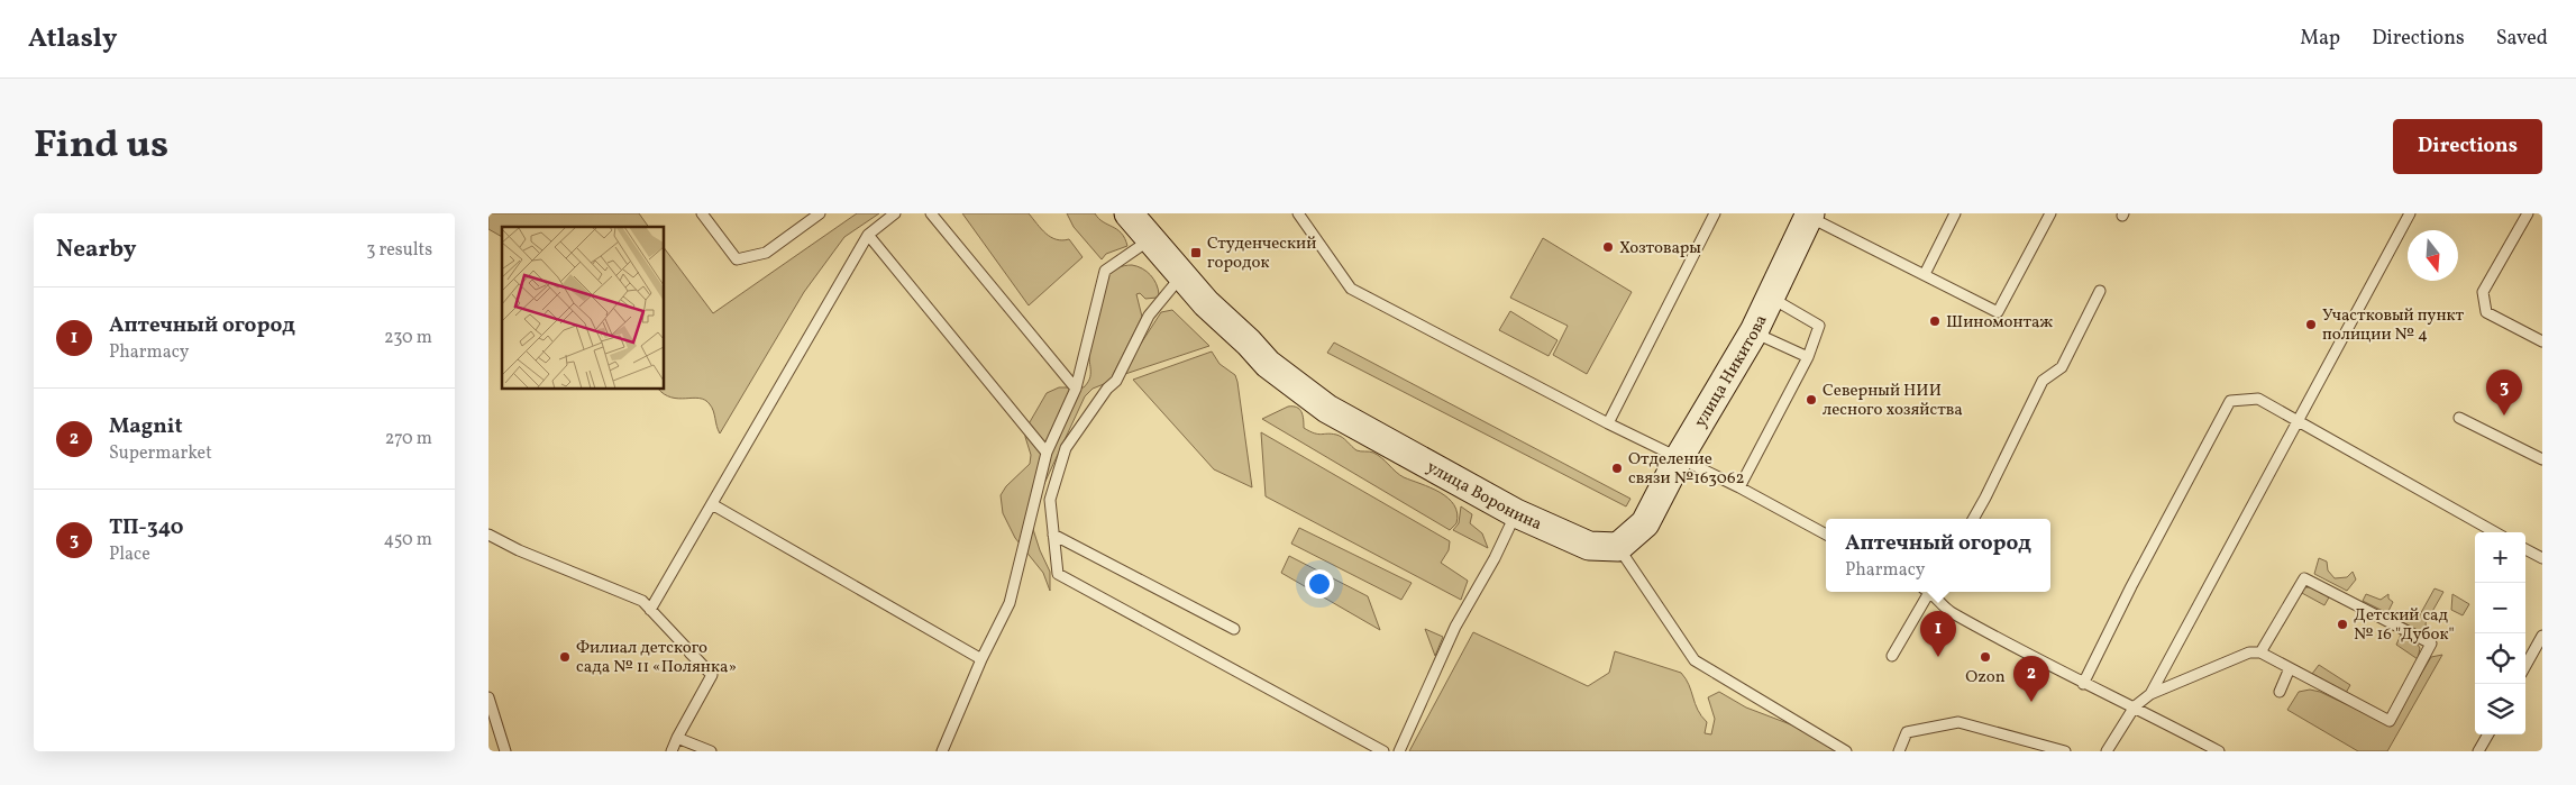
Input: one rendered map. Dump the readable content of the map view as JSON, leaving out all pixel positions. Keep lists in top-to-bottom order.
{
  "streets": {
    "street": ["улица Никитова", "улица Воронина"]
  },
  "crossings": [
    ["улица Никитова", "улица Воронина"]
  ],
  "places": {
    "other": [
      "Хозтовары",
      "Шиномонтаж",
      "Участковый пункт полиции № 4",
      "Северный НИИ лесного хозяйства",
      "Отделение связи №163062",
      "Детский сад № 16 \"Дубок\"",
      "Филиал детского сада № 11 «Полянка»",
      "Ozon"
    ],
    "transit": ["Студенческий городок"]
  },
  "north": "bottom",
  "page": {
    "header": "Atlasly",
    "nav": ["Map", "Directions", "Saved"],
    "title": "Find us",
    "buttons": "Directions",
    "heading": ["Nearby", "3 results"],
    "list": [
      {
        "mark": "1",
        "name": "Аптечный огород",
        "note": "Pharmacy",
        "value": "230 m"
      },
      {
        "mark": "2",
        "name": "Magnit",
        "note": "Supermarket",
        "value": "270 m"
      },
      {
        "mark": "3",
        "name": "ТП-340",
        "note": "Place",
        "value": "450 m"
      }
    ],
    "pins": ["3", "1", "2"],
    "popup": ["Аптечный огород", "Pharmacy"],
    "map_buttons": ["+", "−"]
  }
}
